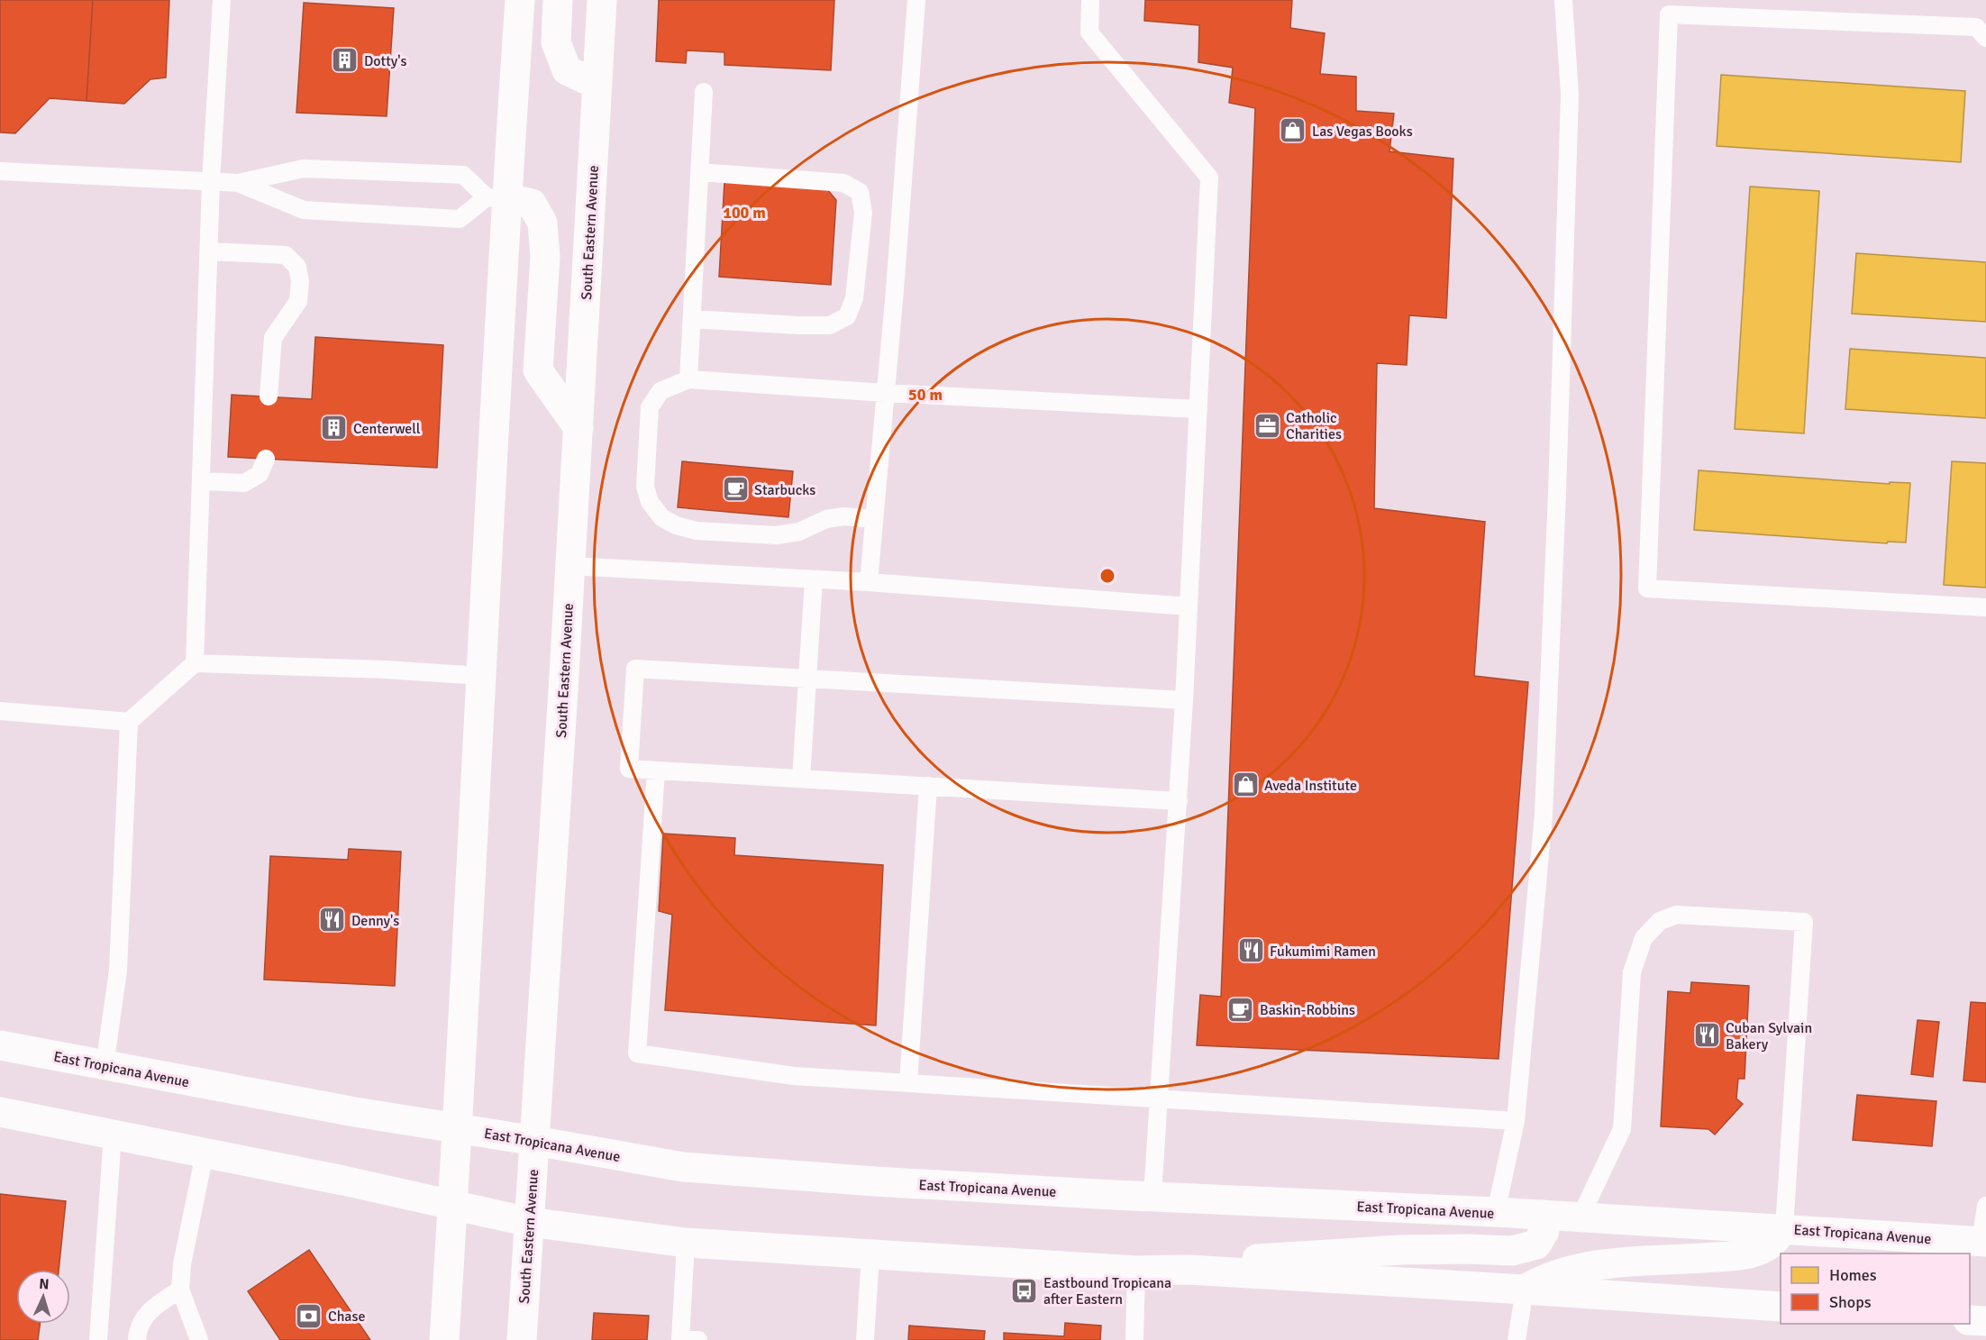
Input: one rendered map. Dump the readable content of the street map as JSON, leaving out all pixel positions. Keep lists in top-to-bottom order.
{
  "streets": {
    "main road": ["South Eastern Avenue", "East Tropicana Avenue"]
  },
  "crossings": [
    ["South Eastern Avenue", "East Tropicana Avenue"]
  ],
  "places": {
    "building": ["Dotty's", "Centerwell"],
    "shop": ["Las Vegas Books", "Aveda Institute"],
    "office": ["Catholic Charities"],
    "cafe": ["Starbucks", "Baskin-Robbins"],
    "restaurant": ["Denny's", "Fukumimi Ramen", "Cuban Sylvain Bakery"],
    "bus stop": ["Eastbound Tropicana after Eastern"],
    "bank": ["Chase"]
  },
  "legend": ["Homes", "Shops"],
  "north": "top",
  "rings": ["100 m", "50 m"]
}
